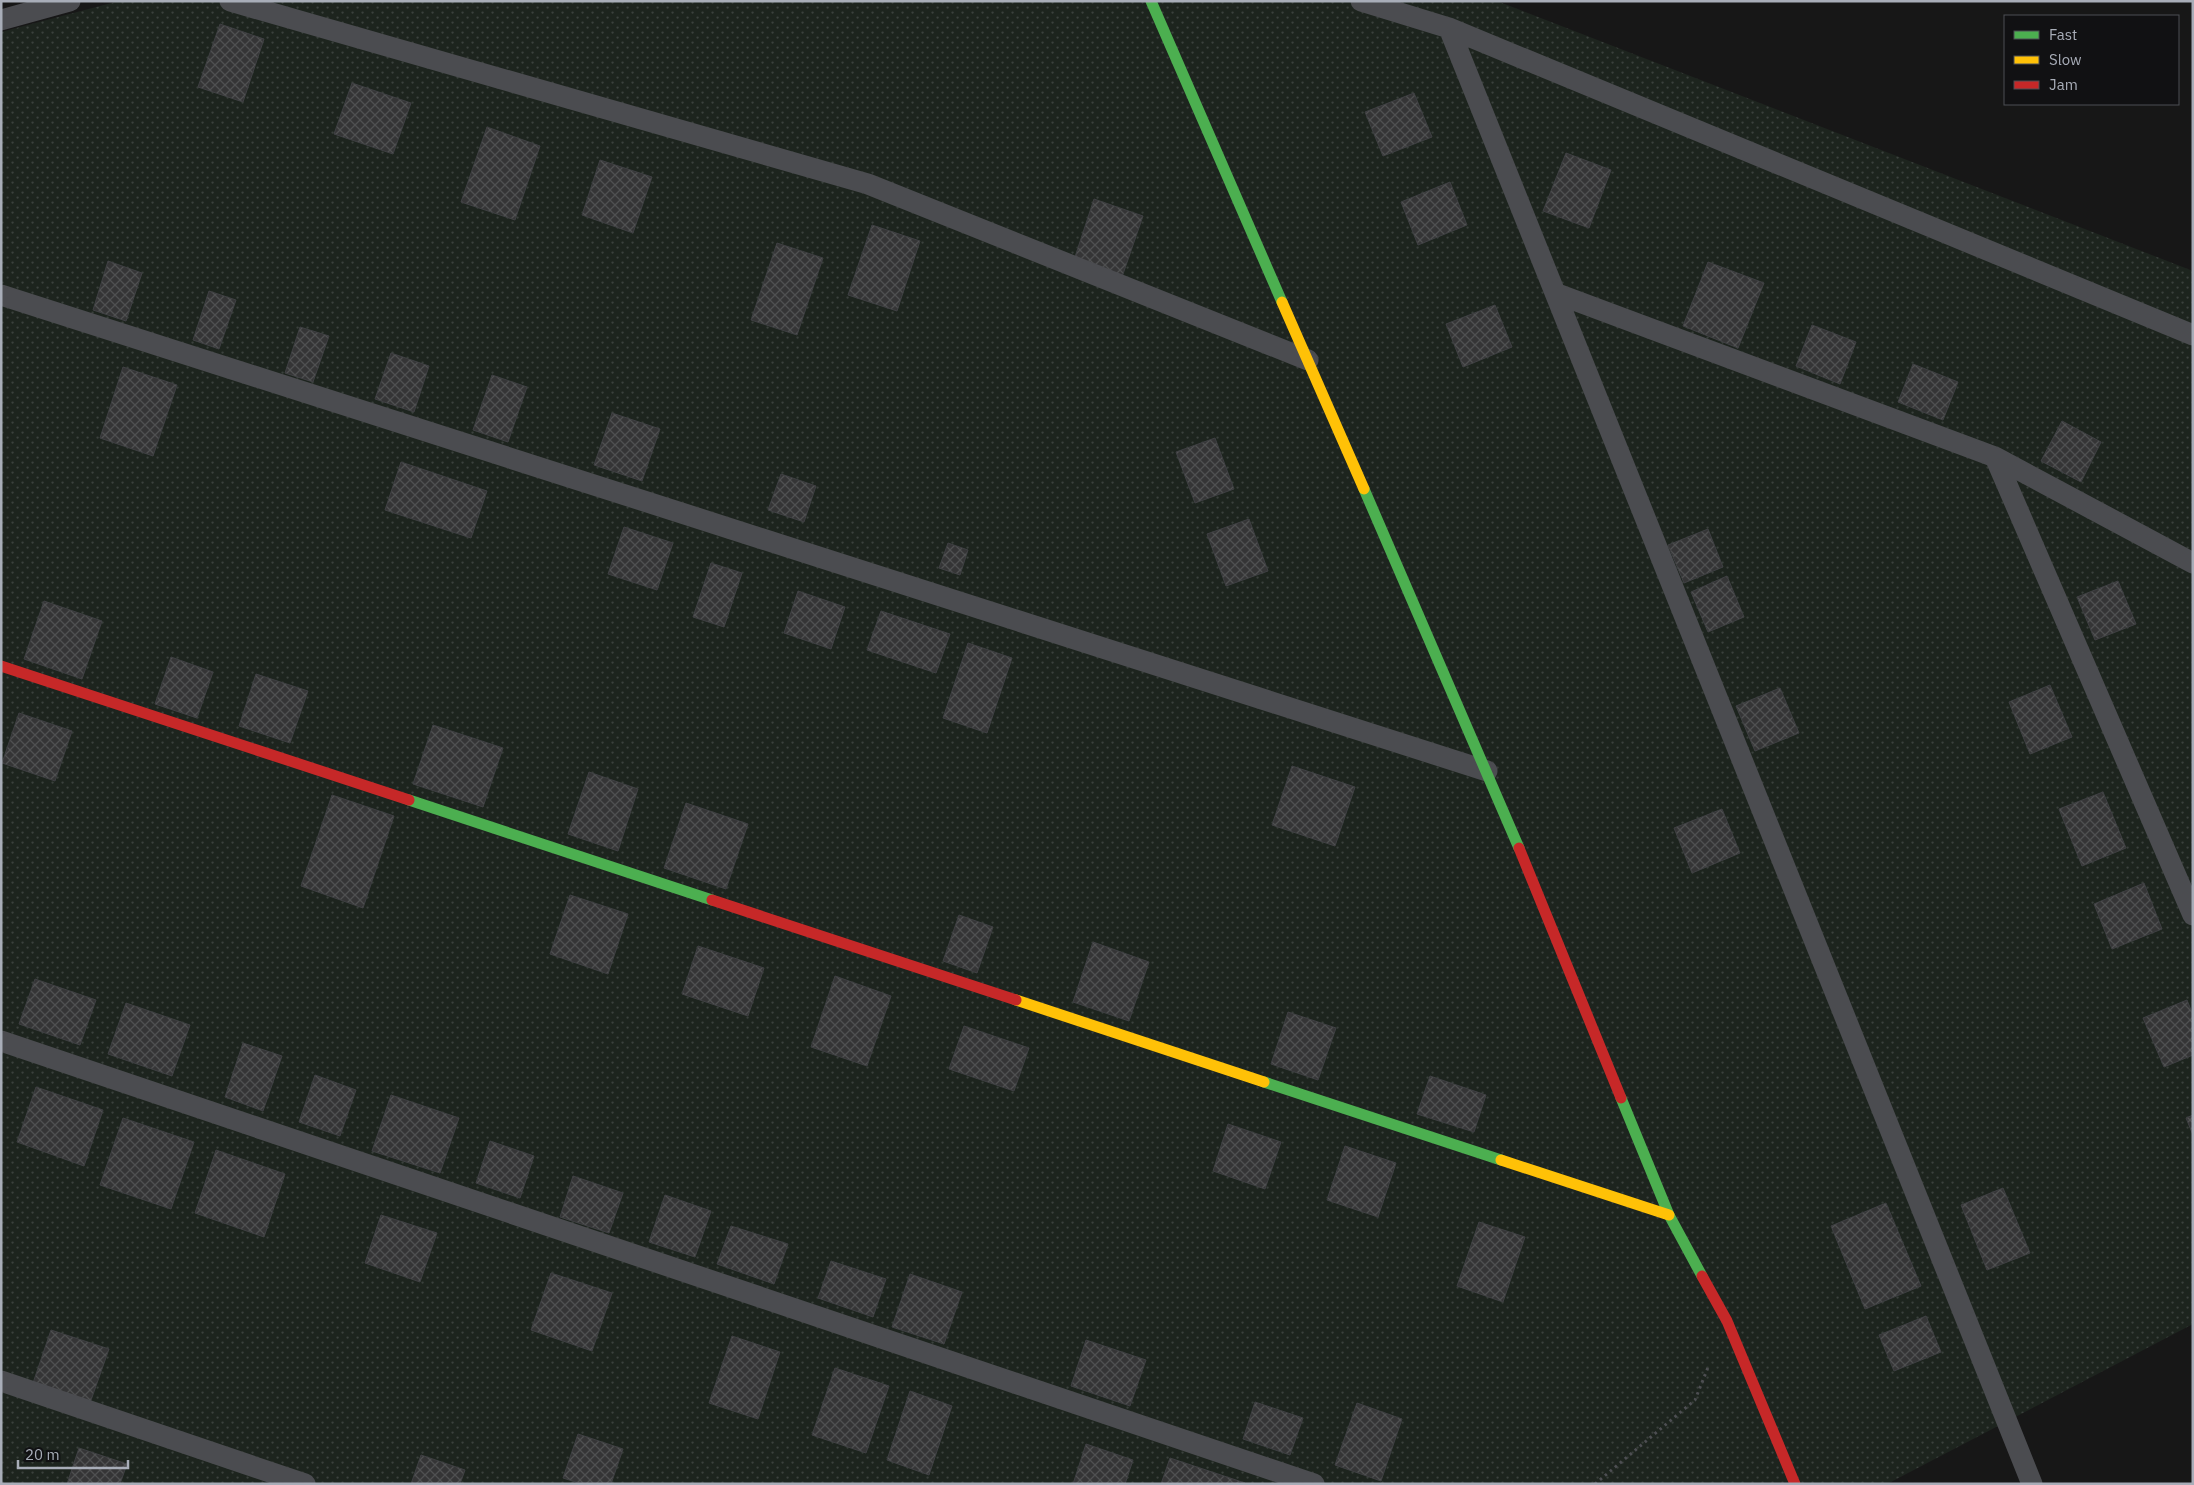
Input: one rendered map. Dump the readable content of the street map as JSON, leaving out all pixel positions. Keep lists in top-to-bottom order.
{
  "legend": ["Fast", "Slow", "Jam"],
  "scale_bar": "20 m"
}
